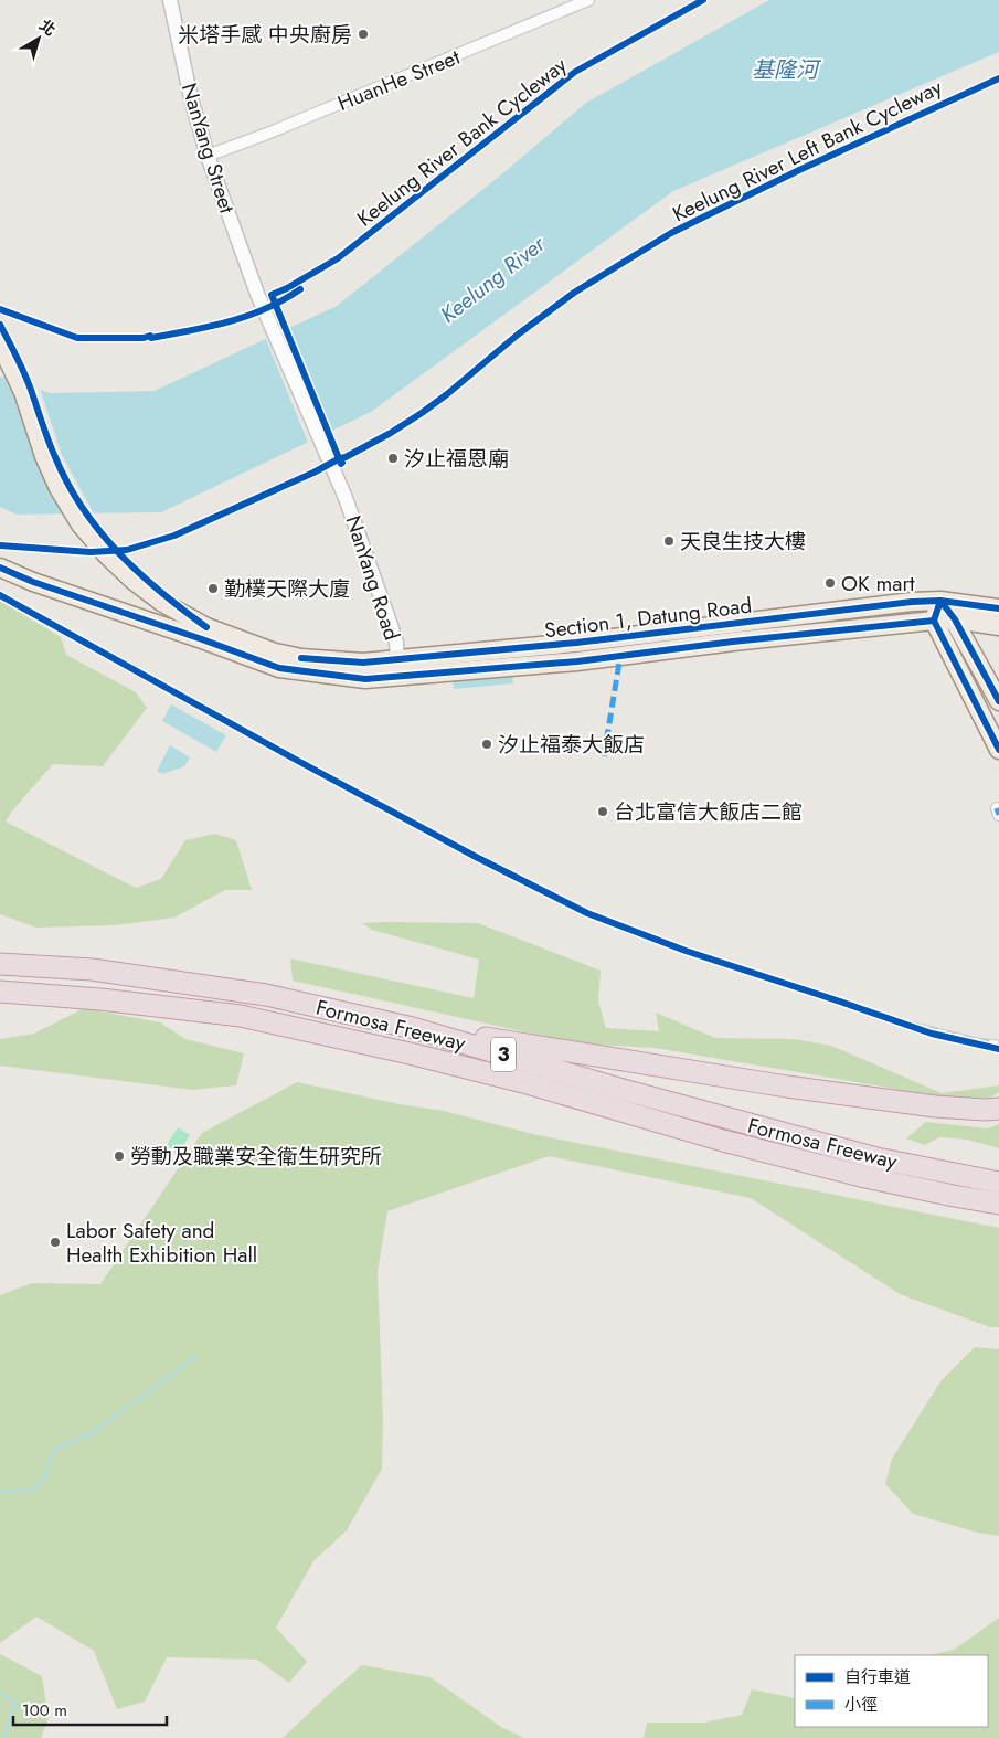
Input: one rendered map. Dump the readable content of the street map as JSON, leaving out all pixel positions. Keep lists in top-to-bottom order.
{
  "streets": {
    "highway": ["Formosa Freeway", "3"],
    "main road": ["Section 1, Datung Road"],
    "street": ["HuanHe Street", "NanYang Street", "NanYang Road"],
    "cycle path": ["Keelung River Bank Cycleway", "Keelung River Left Bank Cycleway"]
  },
  "crossings": [
    ["HuanHe Street", "NanYang Street"],
    ["NanYang Street", "NanYang Road"],
    ["NanYang Road", "Section 1, Datung Road"]
  ],
  "water": ["基隆河", "Keelung River"],
  "places": [
    "米塔手感 中央廚房",
    "汐止福恩廟",
    "天良生技大樓",
    "OK mart",
    "勤樸天際大廈",
    "汐止福泰大飯店",
    "台北富信大飯店二館",
    "勞動及職業安全衛生研究所",
    "Labor Safety and Health Exhibition Hall"
  ],
  "legend": ["自行車道", "小徑"],
  "scale_bar": "100 m",
  "north": "top right"
}
